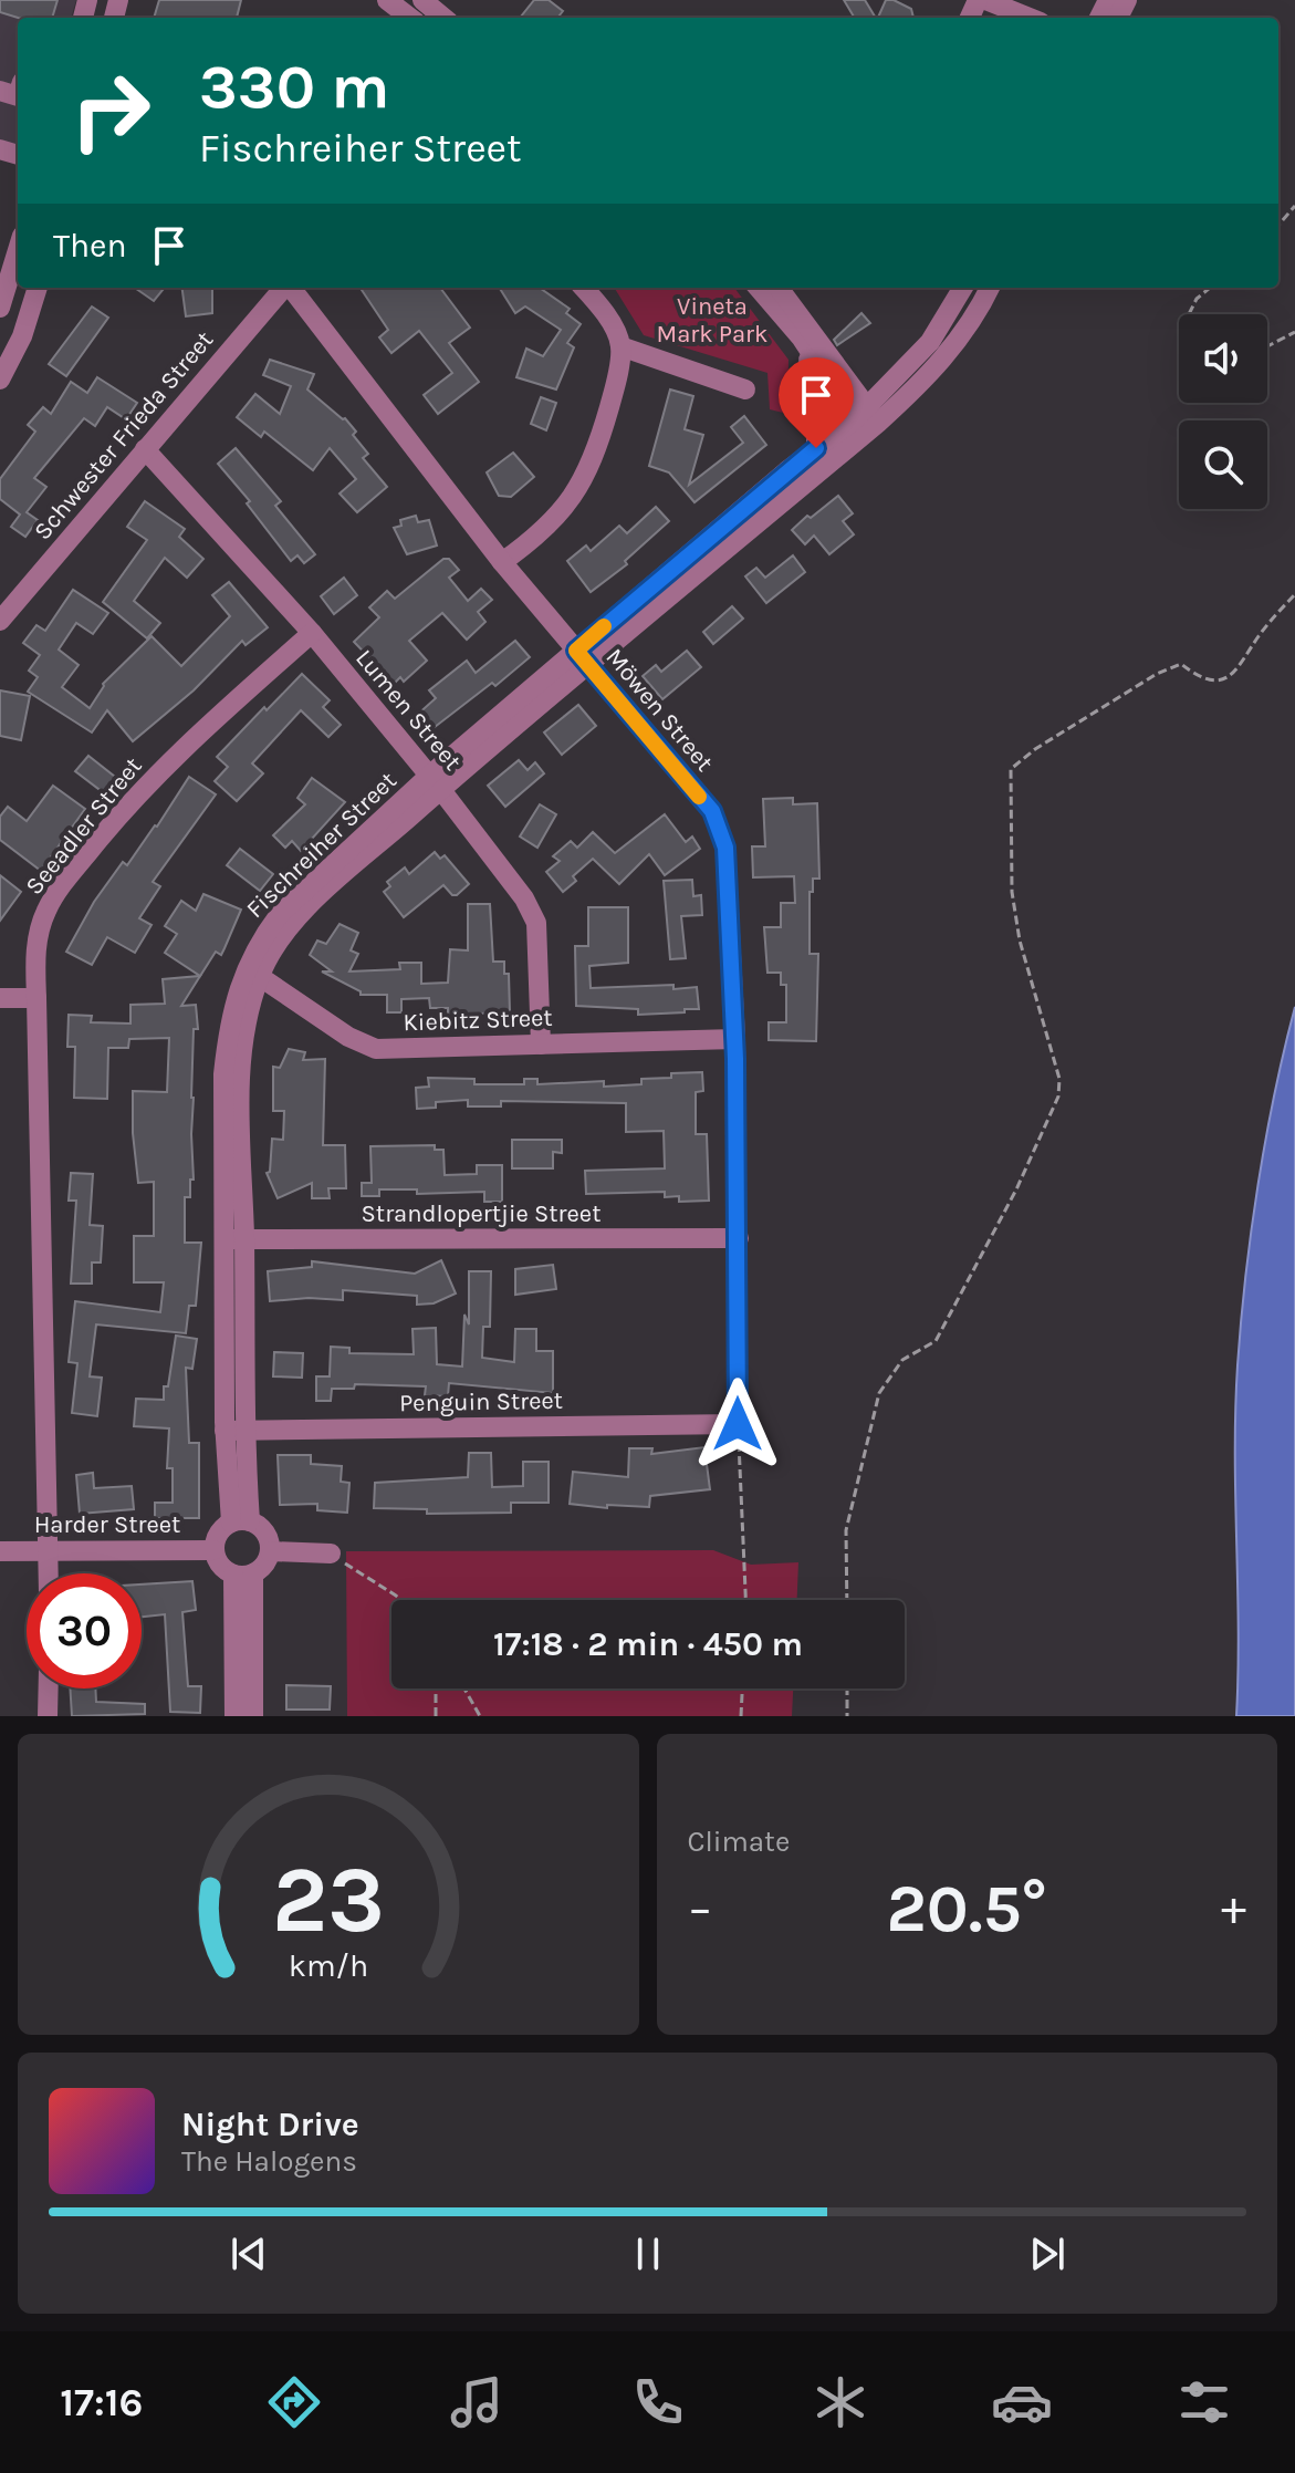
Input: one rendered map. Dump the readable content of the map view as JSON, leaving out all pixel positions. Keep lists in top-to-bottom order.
{
  "streets": {
    "street": [
      "Schwester Frieda Street",
      "Lumen Street",
      "Möwen Street",
      "Seeadler Street",
      "Fischreiher Street",
      "Kiebitz Street",
      "Strandlopertjie Street",
      "Penguin Street",
      "Harder Street"
    ]
  },
  "crossings": [
    ["Schwester Frieda Street", "Lumen Street"],
    ["Lumen Street", "Seeadler Street"],
    ["Lumen Street", "Fischreiher Street"],
    ["Lumen Street", "Kiebitz Street"],
    ["Möwen Street", "Fischreiher Street"],
    ["Möwen Street", "Kiebitz Street"],
    ["Möwen Street", "Strandlopertjie Street"],
    ["Möwen Street", "Penguin Street"],
    ["Seeadler Street", "Harder Street"],
    ["Fischreiher Street", "Kiebitz Street"],
    ["Fischreiher Street", "Strandlopertjie Street"],
    ["Fischreiher Street", "Penguin Street"],
    ["Fischreiher Street", "Harder Street"]
  ],
  "parks": ["Vineta Mark Park"],
  "page": {
    "turn": ["330 m", "Fischreiher Street"],
    "then": "Then",
    "limit": "30",
    "trip": "17:18 · 2 min · 450 m",
    "tile": "Climate",
    "heat": ["−", "20.5°", "+"],
    "song": ["Night Drive", "The Halogens"],
    "tabs": "17:16",
    "gauge": ["23", "km/h"]
  }
}
